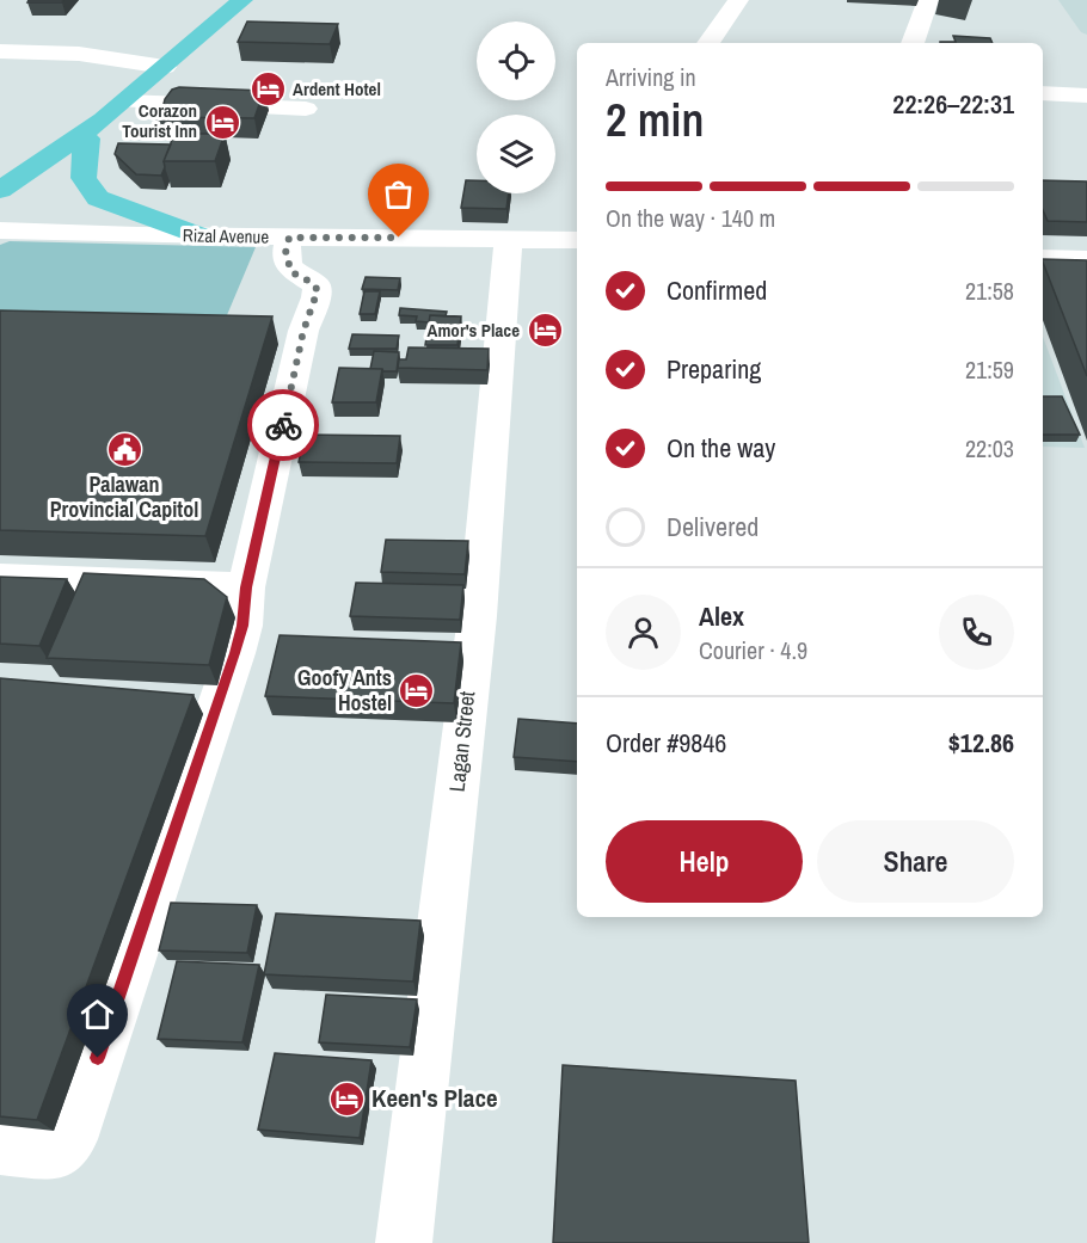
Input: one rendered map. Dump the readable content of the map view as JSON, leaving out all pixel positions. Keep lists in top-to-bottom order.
{
  "streets": {
    "street": ["Rizal Avenue", "Lagan Street"]
  },
  "crossings": [
    ["Rizal Avenue", "Lagan Street"]
  ],
  "places": {
    "hotel": [
      "Ardent Hotel",
      "Corazon Tourist Inn",
      "Amor's Place",
      "Goofy Ants Hostel",
      "Keen's Place"
    ],
    "public building": ["Palawan Provincial Capitol"]
  },
  "page": {
    "heading": ["2 min", "Arriving in", "22:26–22:31"],
    "panel": [
      "Alex",
      "Courier · 4.9",
      "Order #9846",
      "$12.86"
    ],
    "bar": "On the way · 140 m",
    "list": [
      ["Confirmed", "21:58"],
      ["Preparing", "21:59"],
      ["On the way", "22:03"],
      "Delivered"
    ],
    "buttons": ["Help", "Share"]
  }
}
